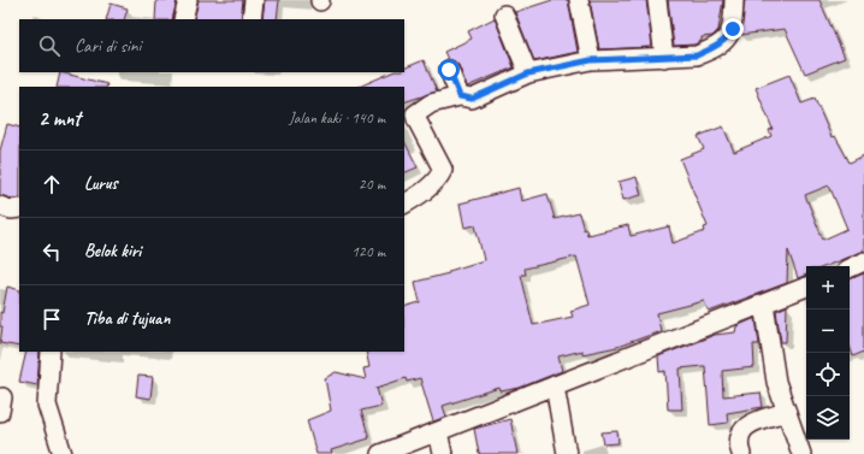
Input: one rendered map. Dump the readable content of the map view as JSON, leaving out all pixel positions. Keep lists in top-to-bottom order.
{
  "page": {
    "search": "Cari di sini",
    "heading": ["2 mnt", "Jalan kaki · 140 m"],
    "list": [
      ["Lurus", "20 m"],
      ["Belok kiri", "120 m"],
      "Tiba di tujuan"
    ],
    "map_buttons": ["+", "−"]
  }
}
